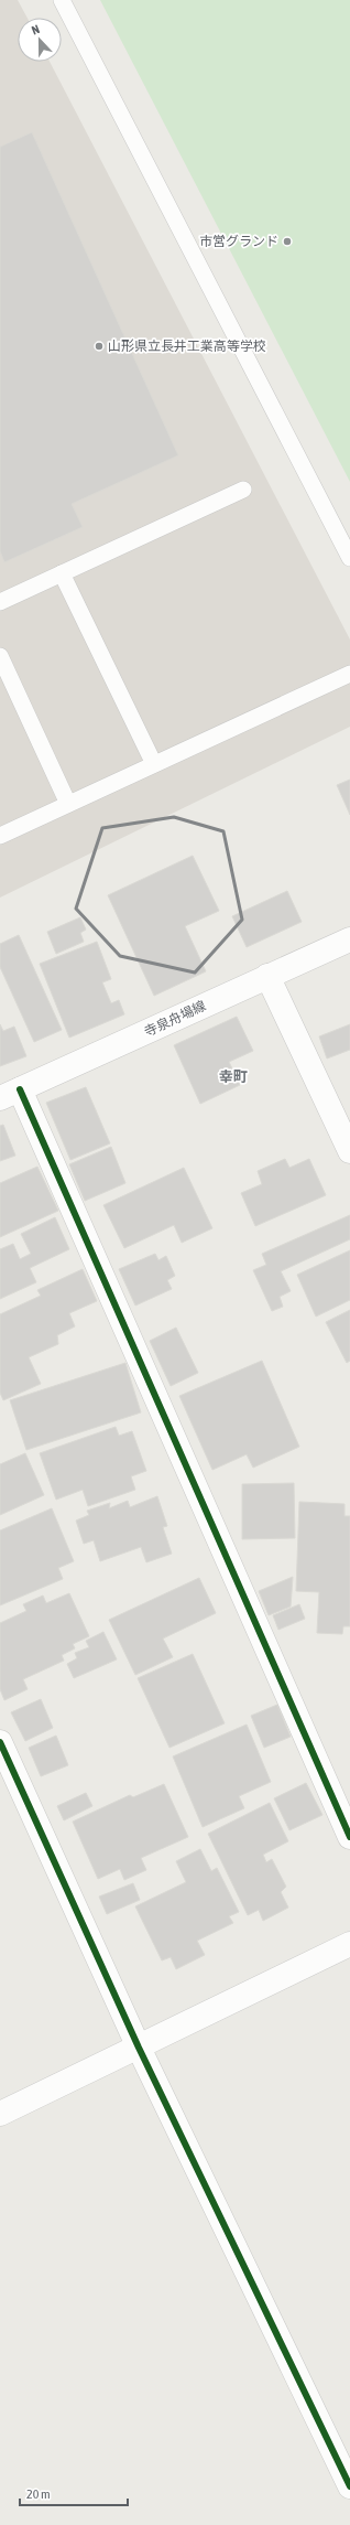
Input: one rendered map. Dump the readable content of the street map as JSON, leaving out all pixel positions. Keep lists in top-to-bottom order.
{
  "streets": {
    "street": ["寺泉舟場線"]
  },
  "districts": ["幸町"],
  "places": ["市営グランド", "山形県立長井工業高等学校"],
  "scale_bar": "20 m",
  "north": "top"
}
